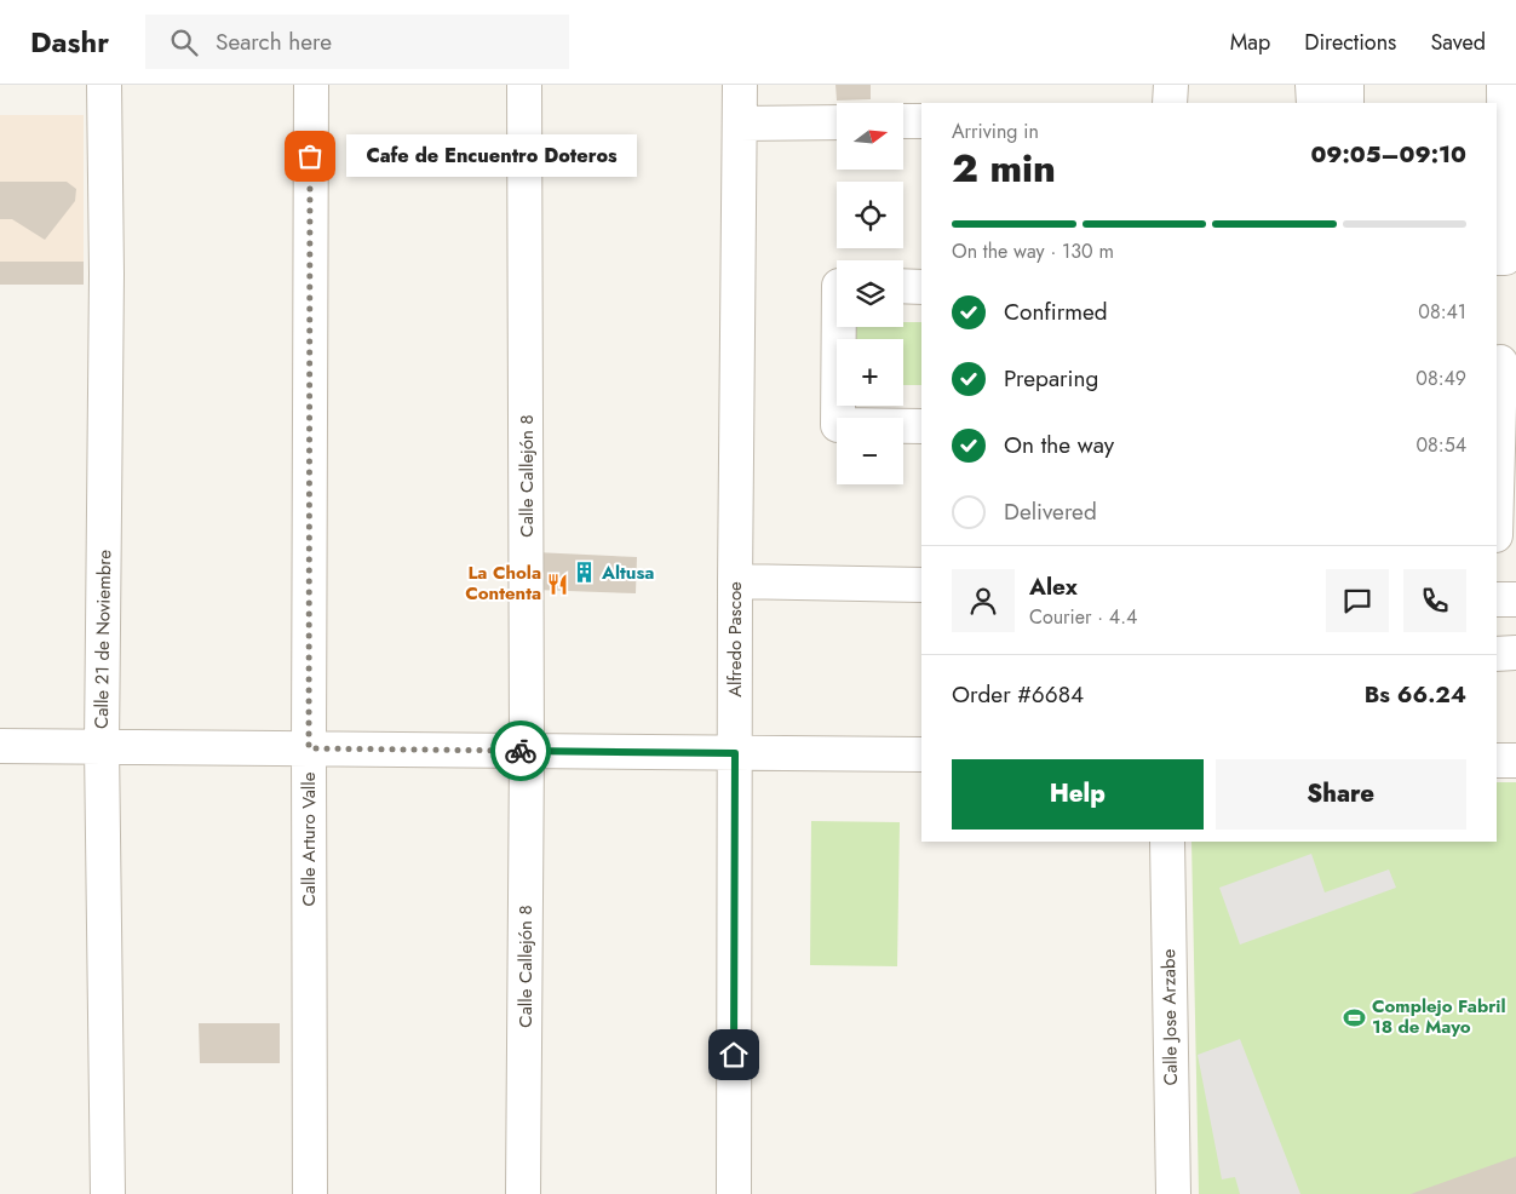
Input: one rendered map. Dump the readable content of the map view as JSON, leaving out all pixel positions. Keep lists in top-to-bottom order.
{
  "streets": {
    "street": [
      "Calle Callejón 8",
      "Calle 21 de Noviembre",
      "Alfredo Pascoe",
      "Calle Arturo Valle",
      "Calle Jose Arzabe"
    ]
  },
  "places": {
    "other": ["Cafe de Encuentro Doteros"],
    "building": ["Altusa"],
    "restaurant": ["La Chola Contenta"],
    "sports": ["Complejo Fabril 18 de Mayo"]
  },
  "north": "right",
  "page": {
    "header": "Dashr",
    "search": "Search here",
    "nav": ["Map", "Directions", "Saved"],
    "map_buttons": ["+", "−"],
    "heading": ["2 min", "Arriving in", "09:05–09:10"],
    "panel": [
      "Alex",
      "Courier · 4.4",
      "Order #6684",
      "Bs 66.24"
    ],
    "bubble": "Cafe de Encuentro Doteros",
    "bar": "On the way · 130 m",
    "list": [
      ["Confirmed", "08:41"],
      ["Preparing", "08:49"],
      ["On the way", "08:54"],
      "Delivered"
    ],
    "buttons": ["Help", "Share"]
  }
}
